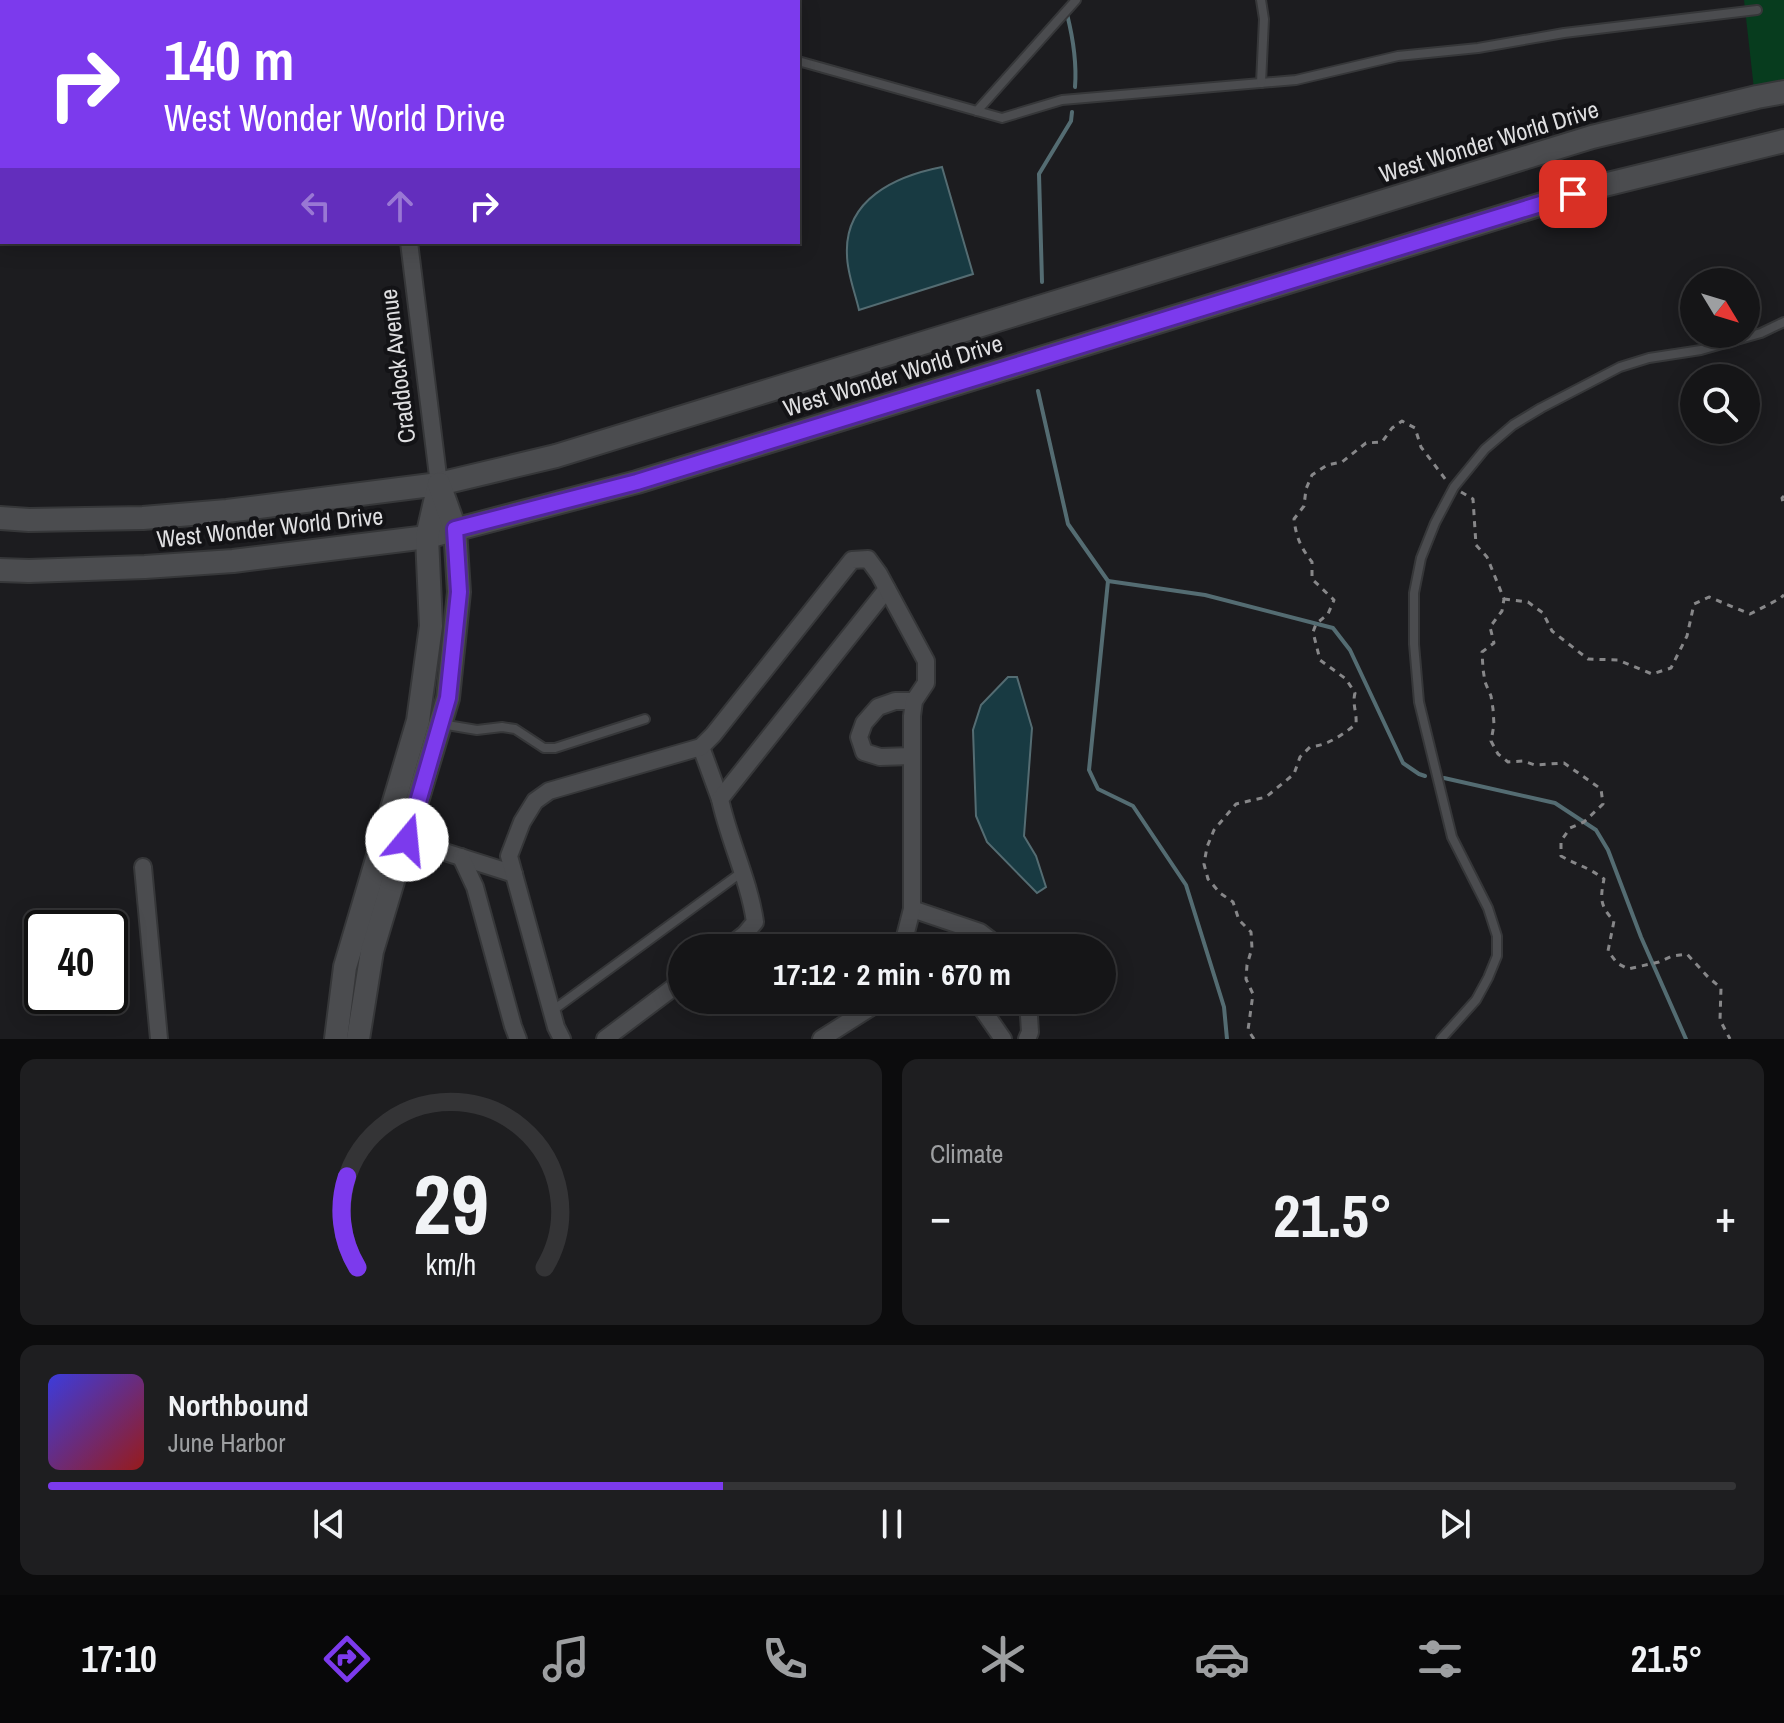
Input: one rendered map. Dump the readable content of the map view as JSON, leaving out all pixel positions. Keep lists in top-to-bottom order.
{
  "streets": {
    "main road": ["West Wonder World Drive", "Craddock Avenue"]
  },
  "crossings": [
    ["West Wonder World Drive", "Craddock Avenue"]
  ],
  "north": "bottom right",
  "page": {
    "turn": ["140 m", "West Wonder World Drive"],
    "limit": "40",
    "trip": "17:12 · 2 min · 670 m",
    "tile": "Climate",
    "heat": ["−", "21.5°", "+"],
    "song": ["Northbound", "June Harbor"],
    "tabs": ["17:10", "21.5°"],
    "gauge": ["29", "km/h"]
  }
}
